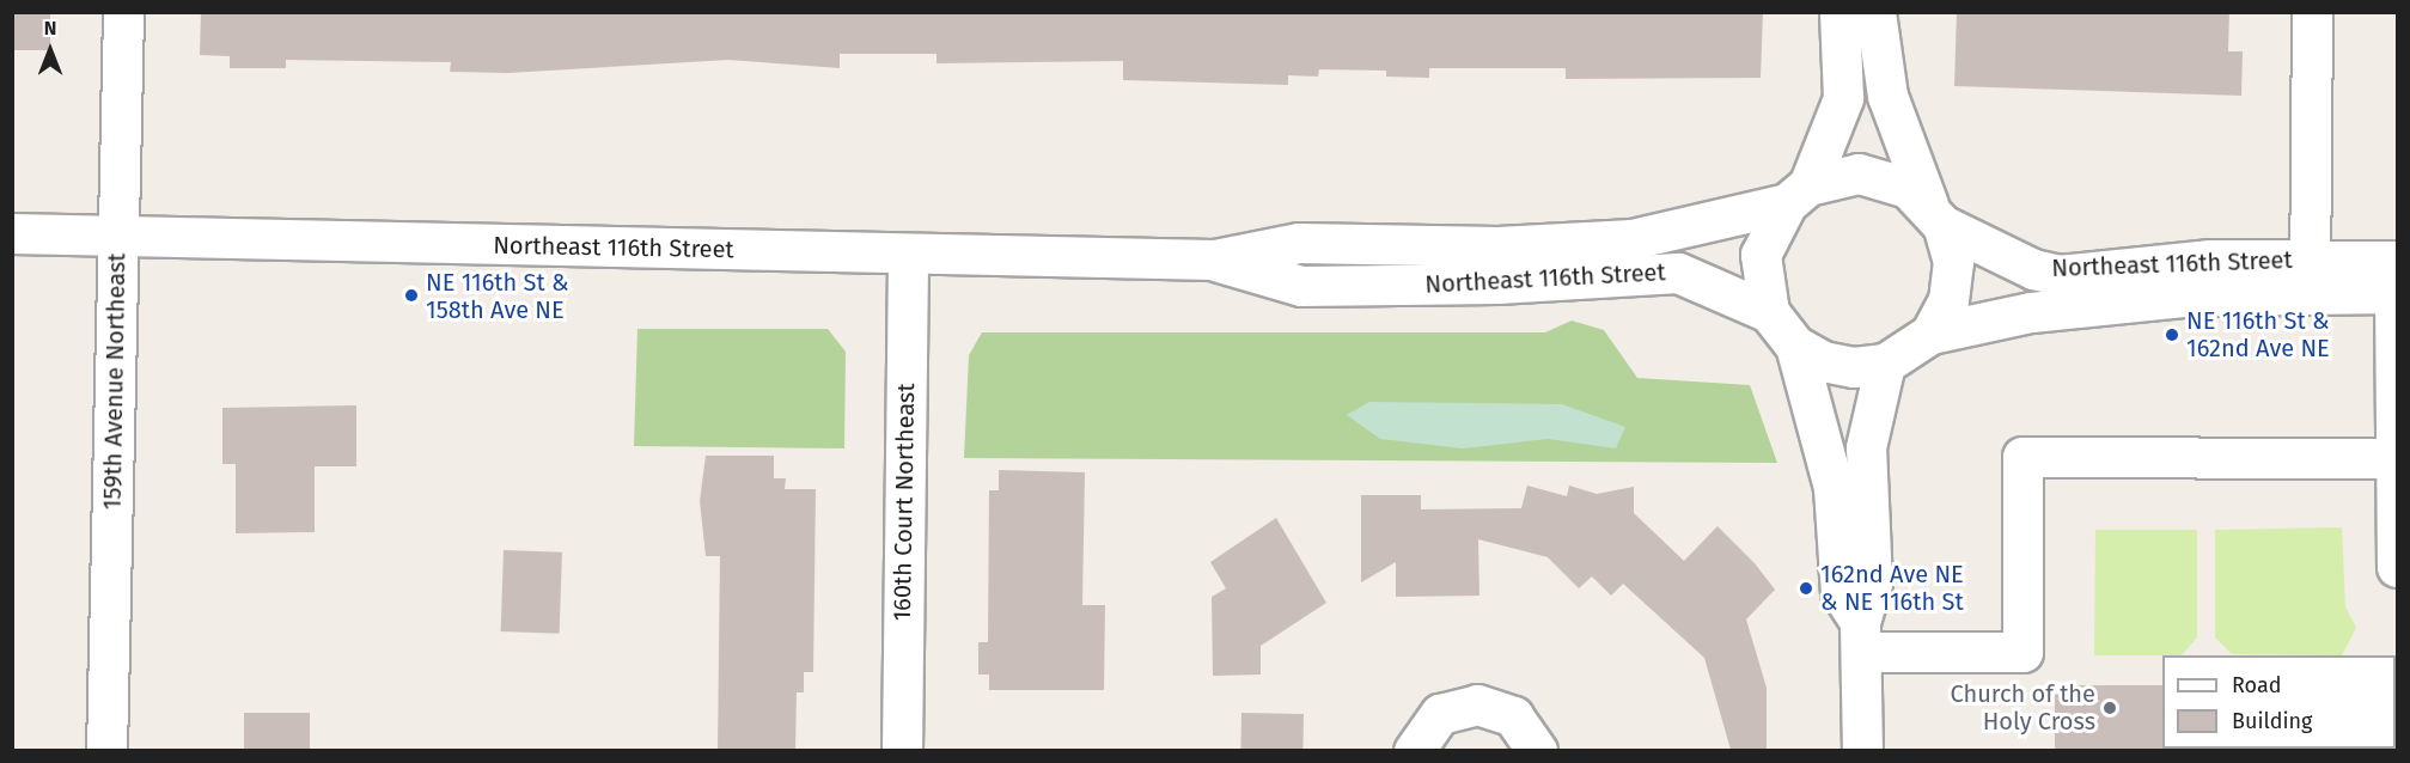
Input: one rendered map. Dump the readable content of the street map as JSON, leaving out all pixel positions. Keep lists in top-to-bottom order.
{
  "streets": {
    "street": ["Northeast 116th Street", "159th Avenue Northeast", "160th Court Northeast"]
  },
  "crossings": [
    ["Northeast 116th Street", "159th Avenue Northeast"],
    ["Northeast 116th Street", "160th Court Northeast"]
  ],
  "places": [
    "NE 116th St & 158th Ave NE",
    "NE 116th St & 162nd Ave NE",
    "162nd Ave NE & NE 116th St",
    "Church of the Holy Cross"
  ],
  "legend": ["Road", "Building"],
  "north": "top"
}
